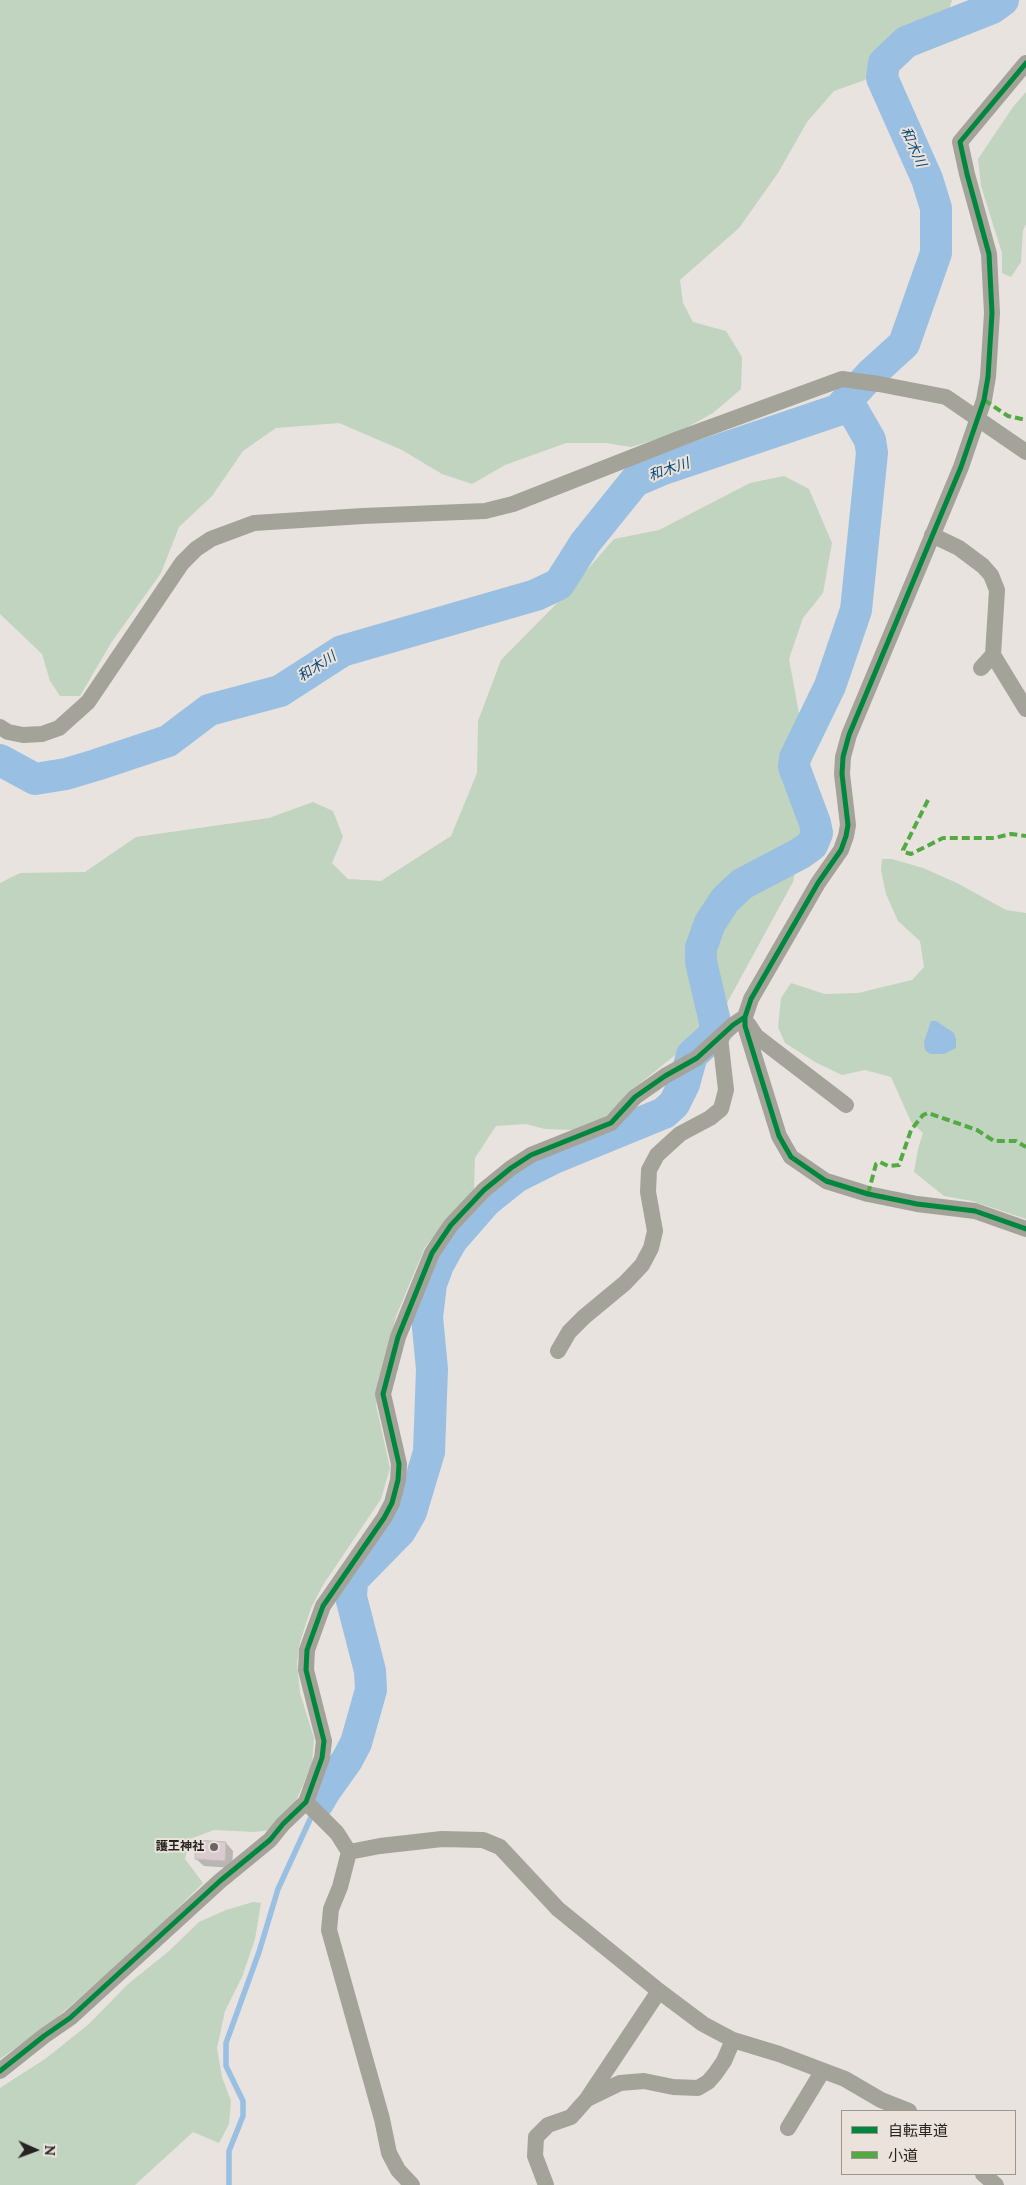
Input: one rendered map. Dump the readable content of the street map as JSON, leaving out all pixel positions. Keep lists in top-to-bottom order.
{
  "water": ["和木川"],
  "places": ["護王神社"],
  "legend": ["自転車道", "小道"],
  "north": "right"
}
